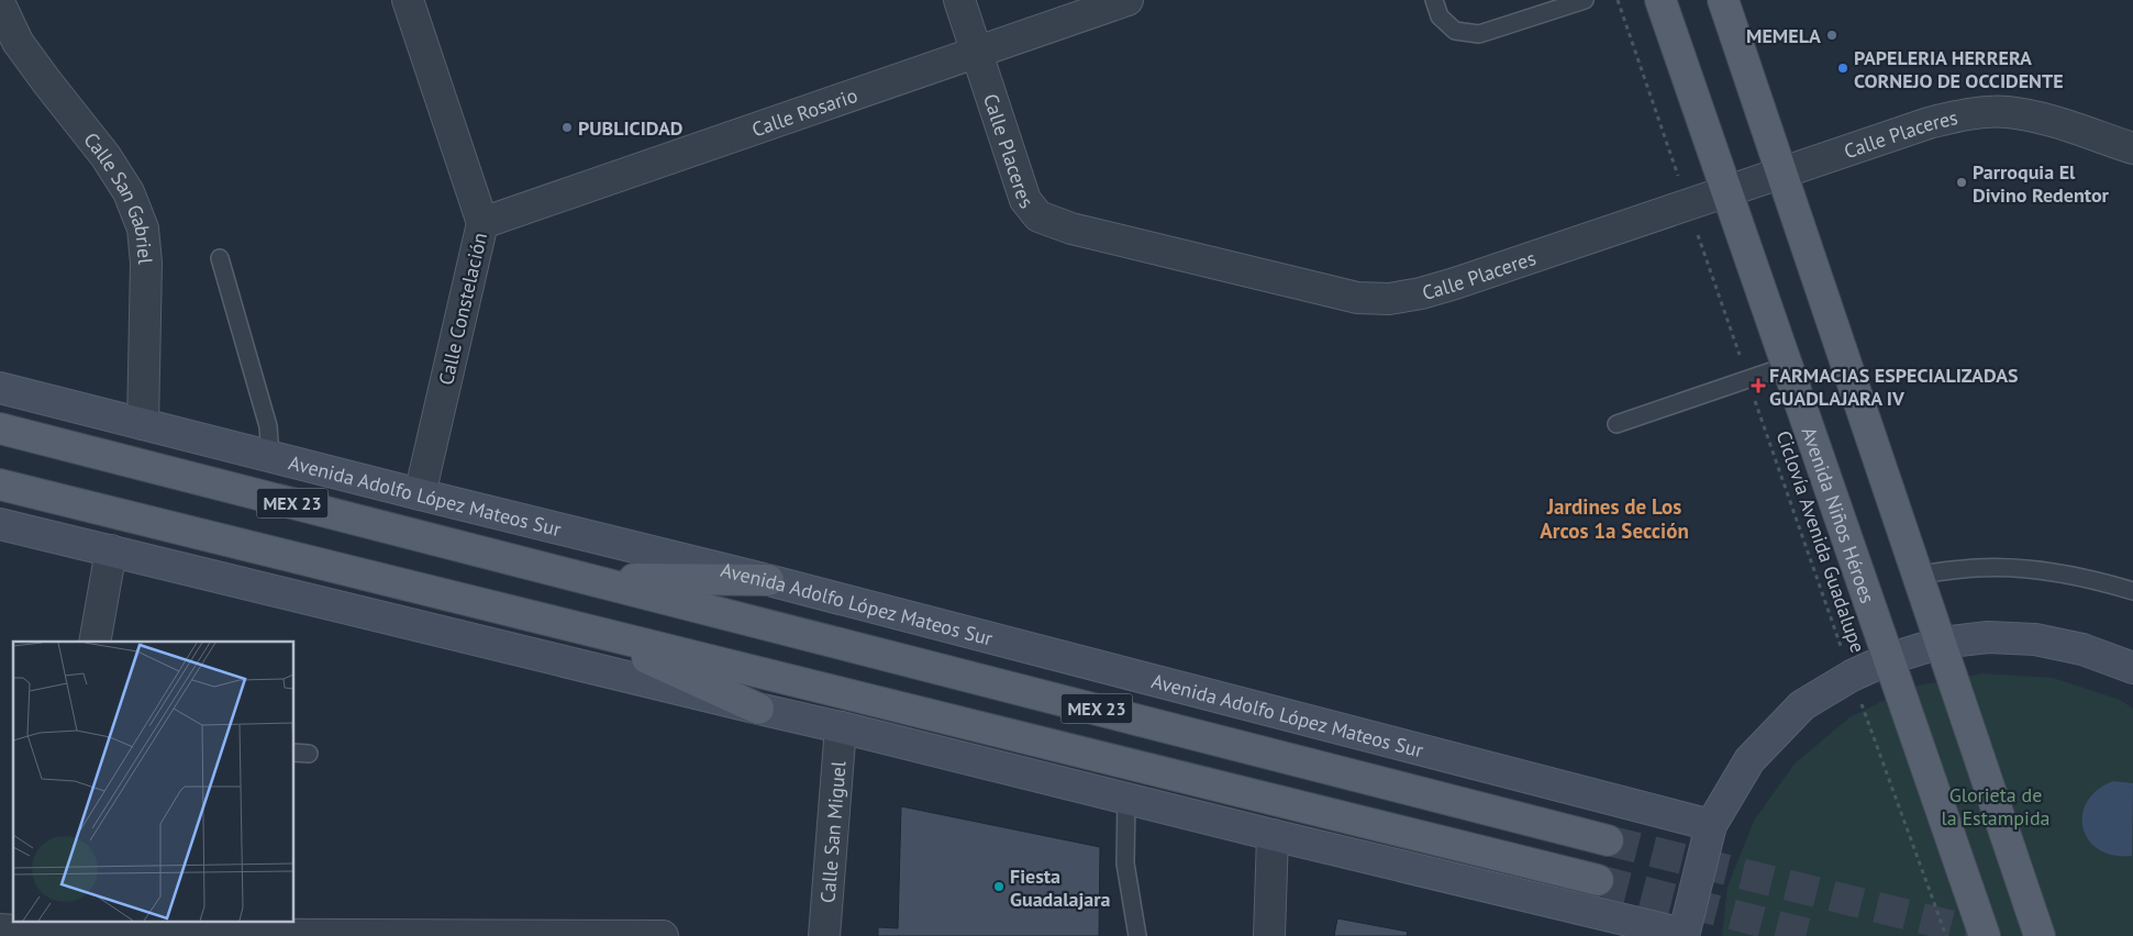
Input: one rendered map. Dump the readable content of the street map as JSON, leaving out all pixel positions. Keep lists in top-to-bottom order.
{
  "streets": {
    "main road": ["Avenida Adolfo López Mateos Sur", "MEX 23", "Avenida Niños Héroes"],
    "street": [
      "Calle Rosario",
      "Calle Placeres",
      "Calle San Gabriel",
      "Calle Constelación",
      "Calle San Miguel"
    ],
    "path": ["Ciclovía Avenida Guadalupe"]
  },
  "crossings": [
    ["Calle Rosario", "Calle Placeres"],
    ["Calle Rosario", "Calle Constelación"],
    ["Calle Placeres", "Avenida Niños Héroes"],
    ["Calle Placeres", "Ciclovía Avenida Guadalupe"],
    ["Calle San Gabriel", "Avenida Adolfo López Mateos Sur"],
    ["Calle Constelación", "Avenida Adolfo López Mateos Sur"]
  ],
  "districts": ["Jardines de Los Arcos 1a Sección"],
  "parks": ["Glorieta de la Estampida"],
  "places": {
    "other": [
      "MEMELA",
      "PAPELERIA HERRERA CORNEJO DE OCCIDENTE",
      "PUBLICIDAD",
      "Parroquia El Divino Redentor",
      "Fiesta Guadalajara"
    ],
    "health": ["FARMACIAS ESPECIALIZADAS GUADLAJARA IV"]
  }
}
